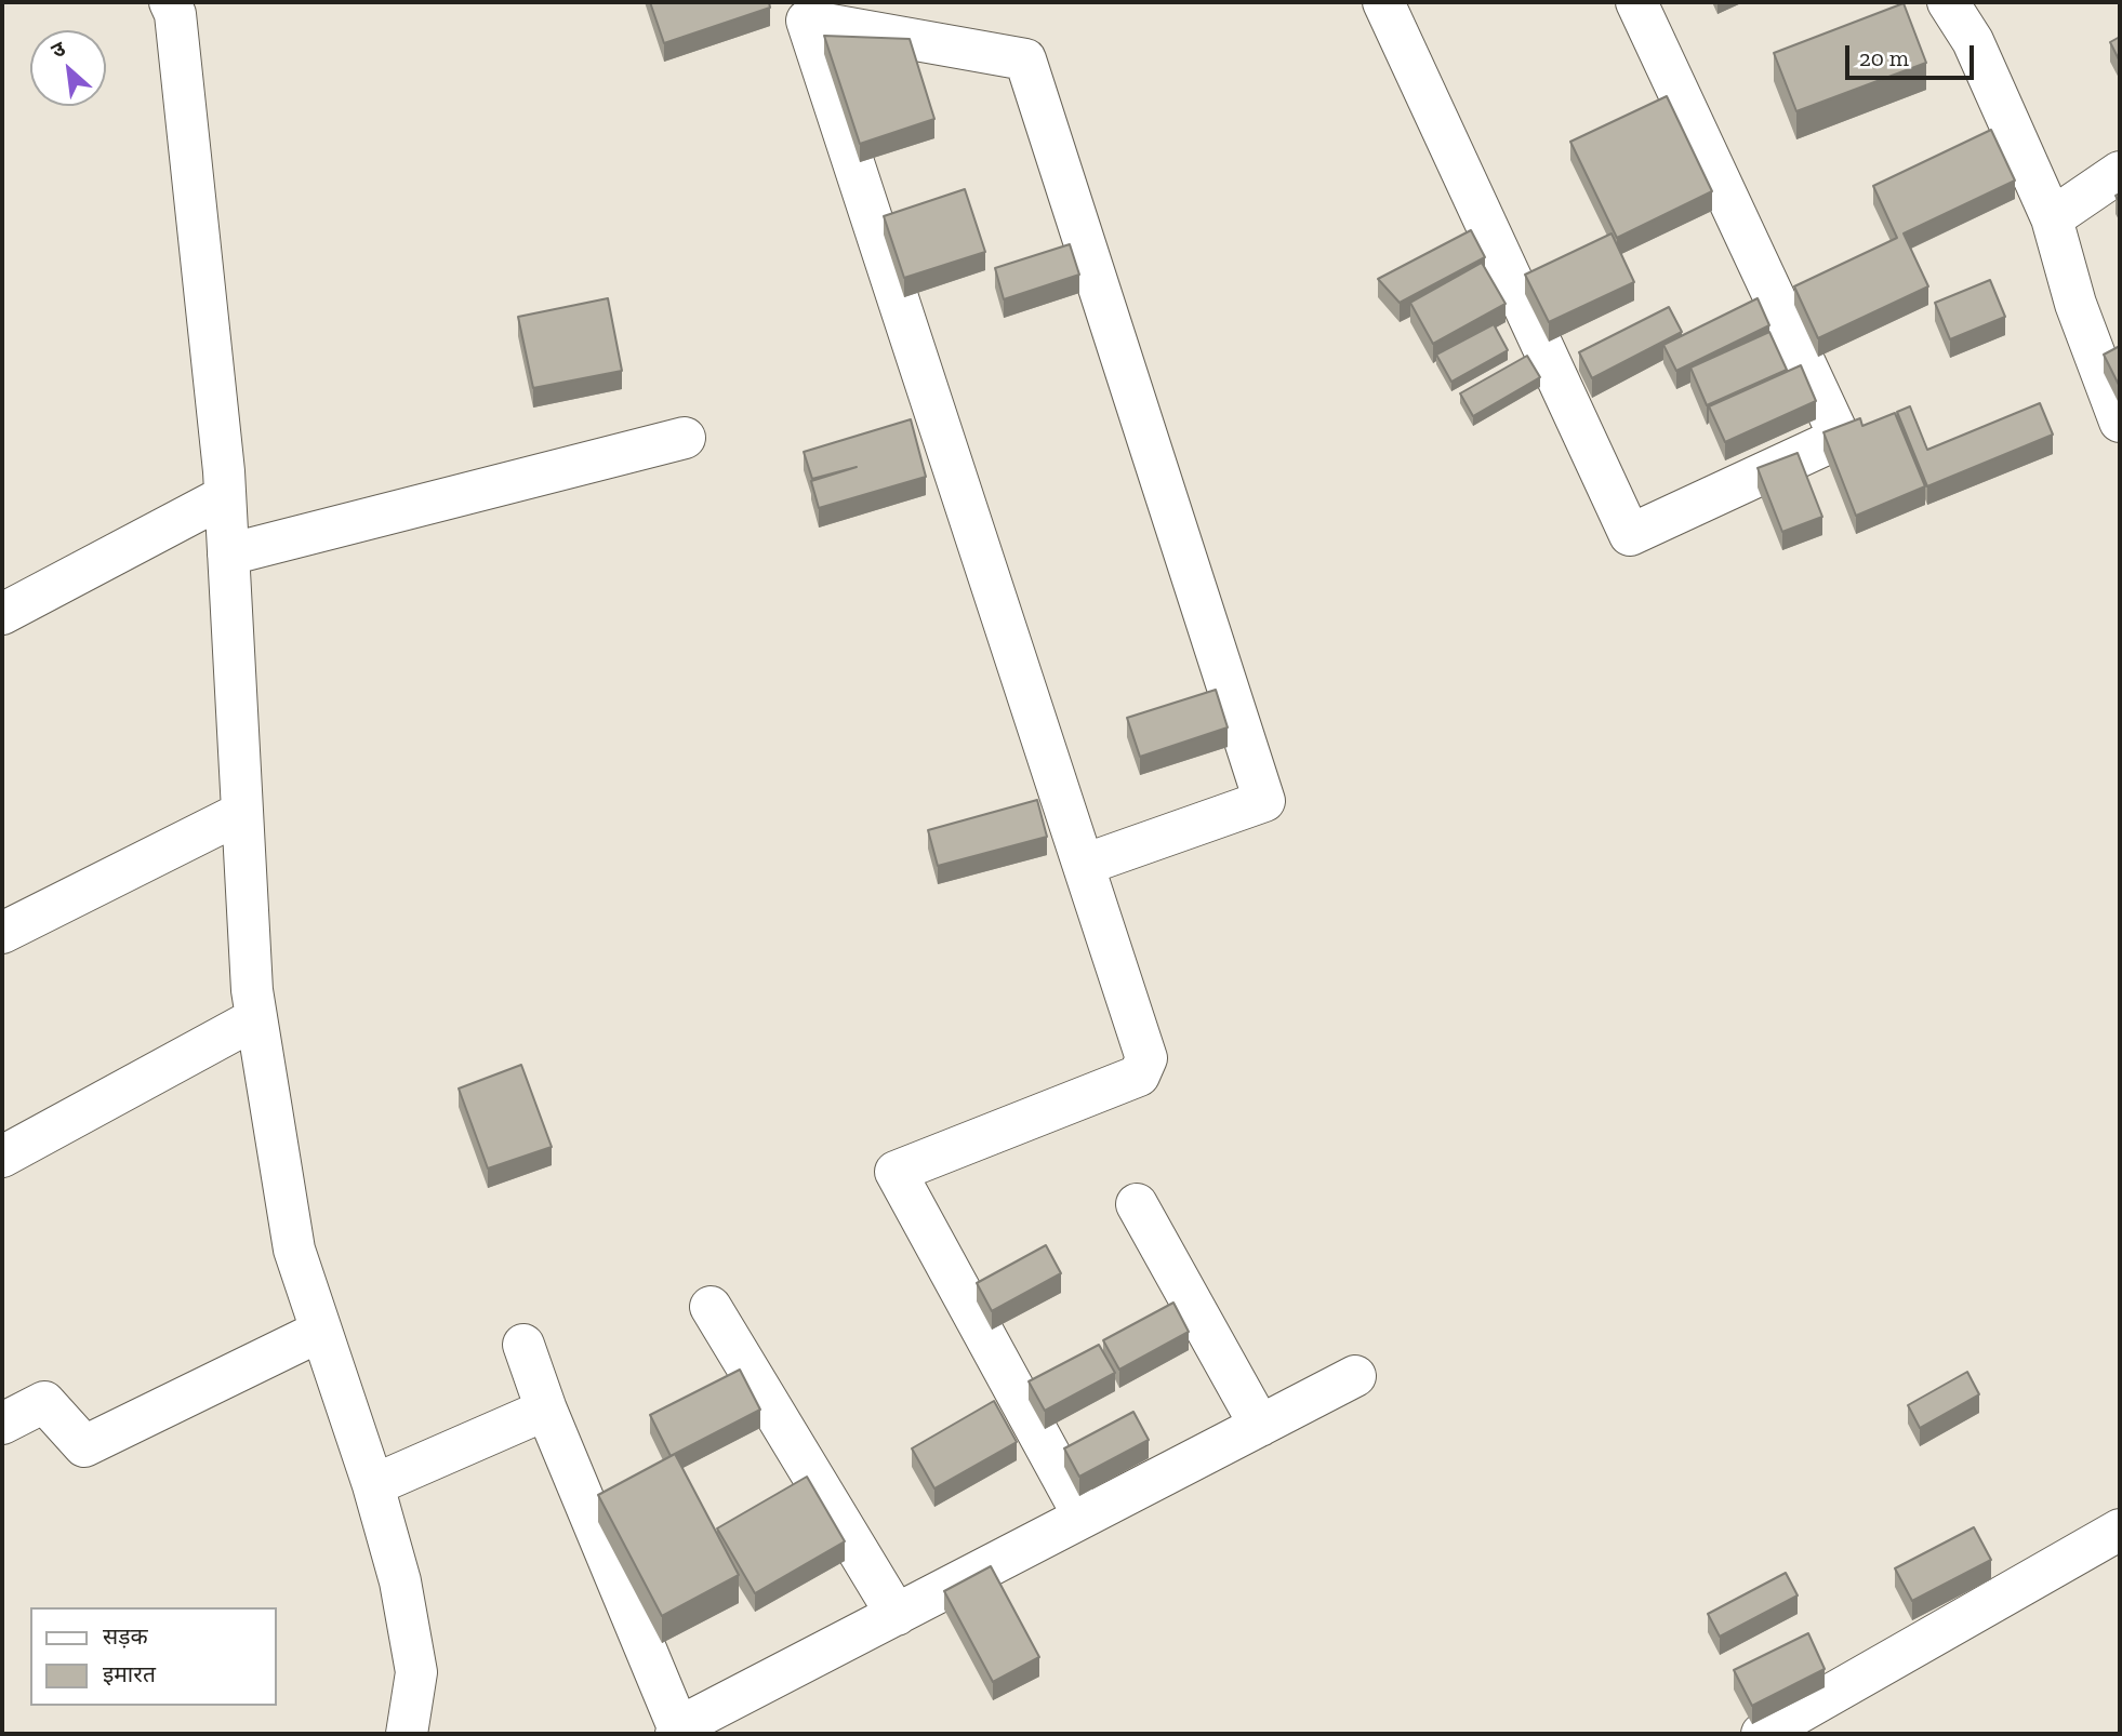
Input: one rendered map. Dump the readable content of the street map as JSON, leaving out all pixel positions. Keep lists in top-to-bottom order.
{
  "legend": ["सड़क", "इमारत"],
  "scale_bar": "20 m",
  "north": "top left"
}
